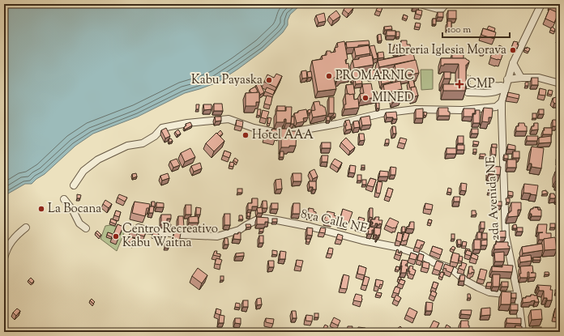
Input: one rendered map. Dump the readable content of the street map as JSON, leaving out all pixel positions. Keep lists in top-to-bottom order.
{
  "streets": {
    "street": ["2da Avenida NE", "8va Calle NE"]
  },
  "crossings": [
    ["2da Avenida NE", "8va Calle NE"]
  ],
  "places": {
    "other": [
      "Libreria Iglesia Morava",
      "PROMARNIC",
      "Kabu Payaska",
      "MINED",
      "Hotel AAA",
      "La Bocana",
      "Centro Recreativo Kabu Waitna"
    ],
    "health": ["CMP"]
  },
  "scale_bar": "100 m"
}
